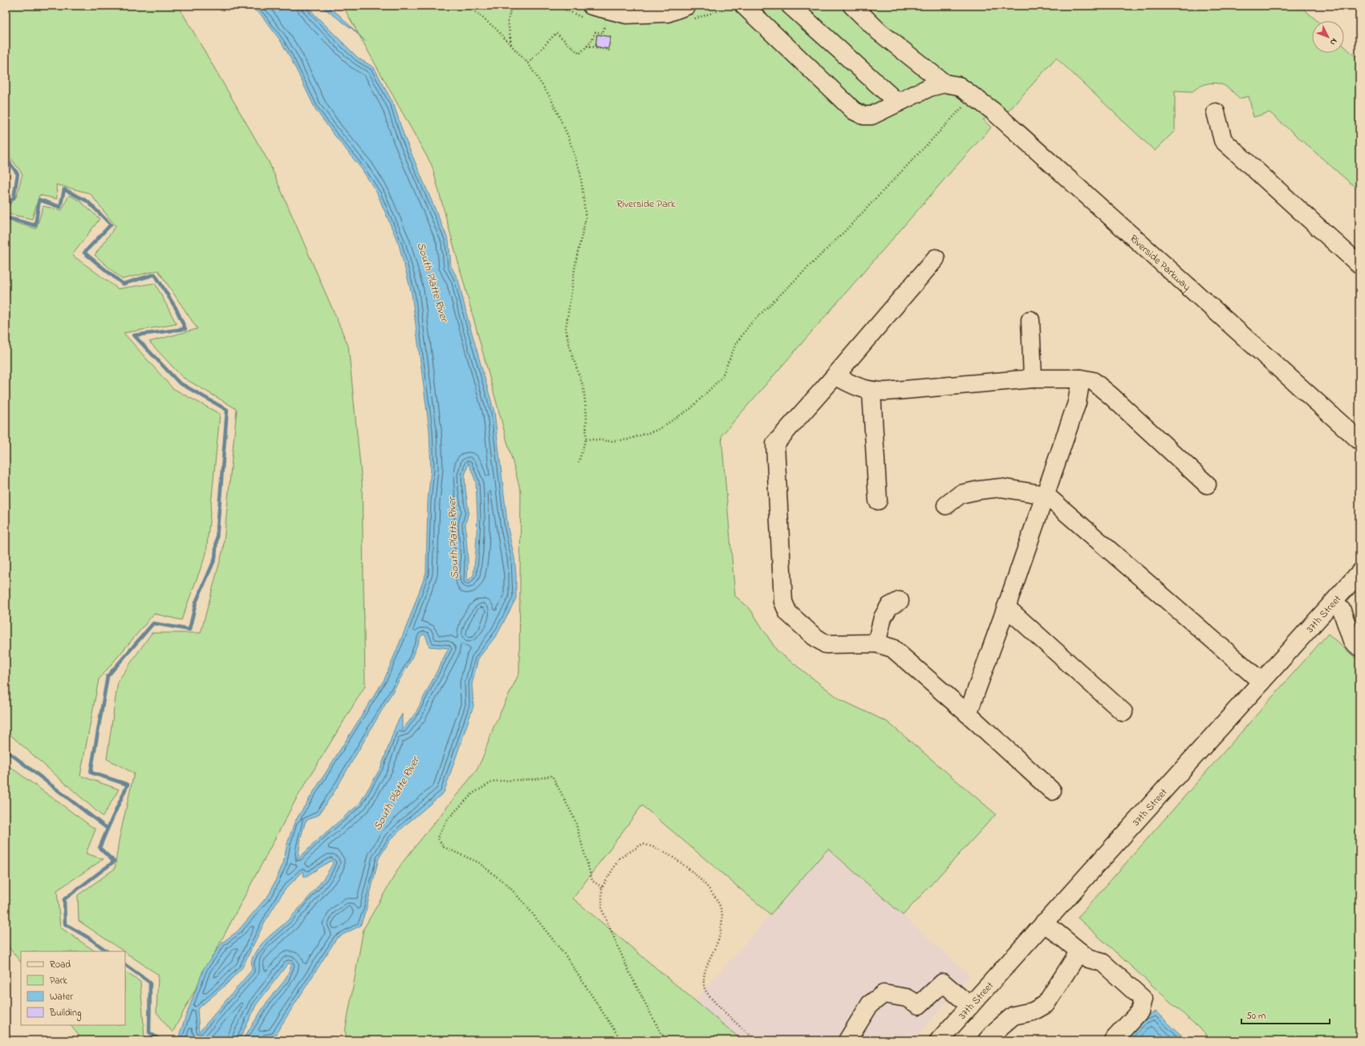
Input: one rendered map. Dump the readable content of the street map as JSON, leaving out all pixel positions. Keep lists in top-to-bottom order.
{
  "streets": {
    "street": ["Riverside Parkway", "37th Street"]
  },
  "water": ["South Platte River"],
  "parks": ["Riverside Park"],
  "legend": [
    "Road",
    "Park",
    "Water",
    "Building"
  ],
  "scale_bar": "50 m",
  "north": "bottom right"
}
